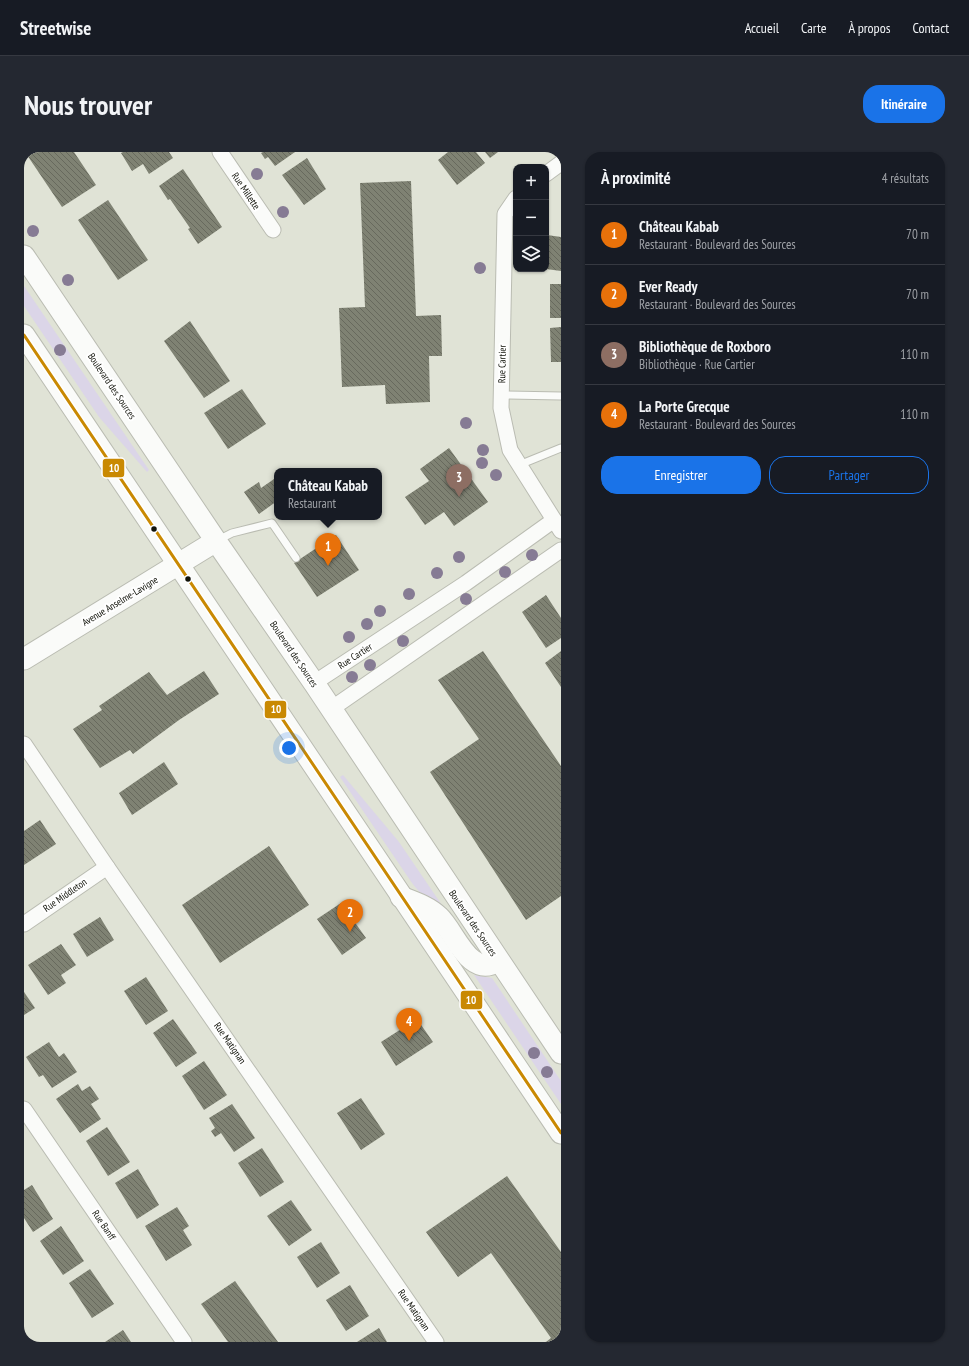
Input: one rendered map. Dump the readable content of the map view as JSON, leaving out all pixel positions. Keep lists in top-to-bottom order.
{
  "streets": {
    "main road": ["Boulevard des Sources", "Avenue Anselme-Lavigne"],
    "street": [
      "Rue Millette",
      "Rue Cartier",
      "Rue Middleton",
      "Rue Matignan",
      "Rue Banff"
    ]
  },
  "crossings": [
    ["Rue Cartier", "Boulevard des Sources"],
    ["Boulevard des Sources", "Avenue Anselme-Lavigne"],
    ["Rue Middleton", "Rue Matignan"]
  ],
  "lines": ["transit line 10"],
  "page": {
    "header": "Streetwise",
    "nav": [
      "Accueil",
      "Carte",
      "À propos",
      "Contact"
    ],
    "buttons": [
      "Itinéraire",
      ["Enregistrer", "Partager"]
    ],
    "title": "Nous trouver",
    "heading": ["À proximité", "4 résultats"],
    "map_buttons": ["+", "−"],
    "list": [
      {
        "mark": "1",
        "name": "Château Kabab",
        "note": "Restaurant · Boulevard des Sources",
        "value": "70 m"
      },
      {
        "mark": "2",
        "name": "Ever Ready",
        "note": "Restaurant · Boulevard des Sources",
        "value": "70 m"
      },
      {
        "mark": "3",
        "name": "Bibliothèque de Roxboro",
        "note": "Bibliothèque · Rue Cartier",
        "value": "110 m"
      },
      {
        "mark": "4",
        "name": "La Porte Grecque",
        "note": "Restaurant · Boulevard des Sources",
        "value": "110 m"
      }
    ],
    "pins": [
      "3",
      "1",
      "2",
      "4"
    ],
    "popup": ["Château Kabab", "Restaurant"]
  }
}
